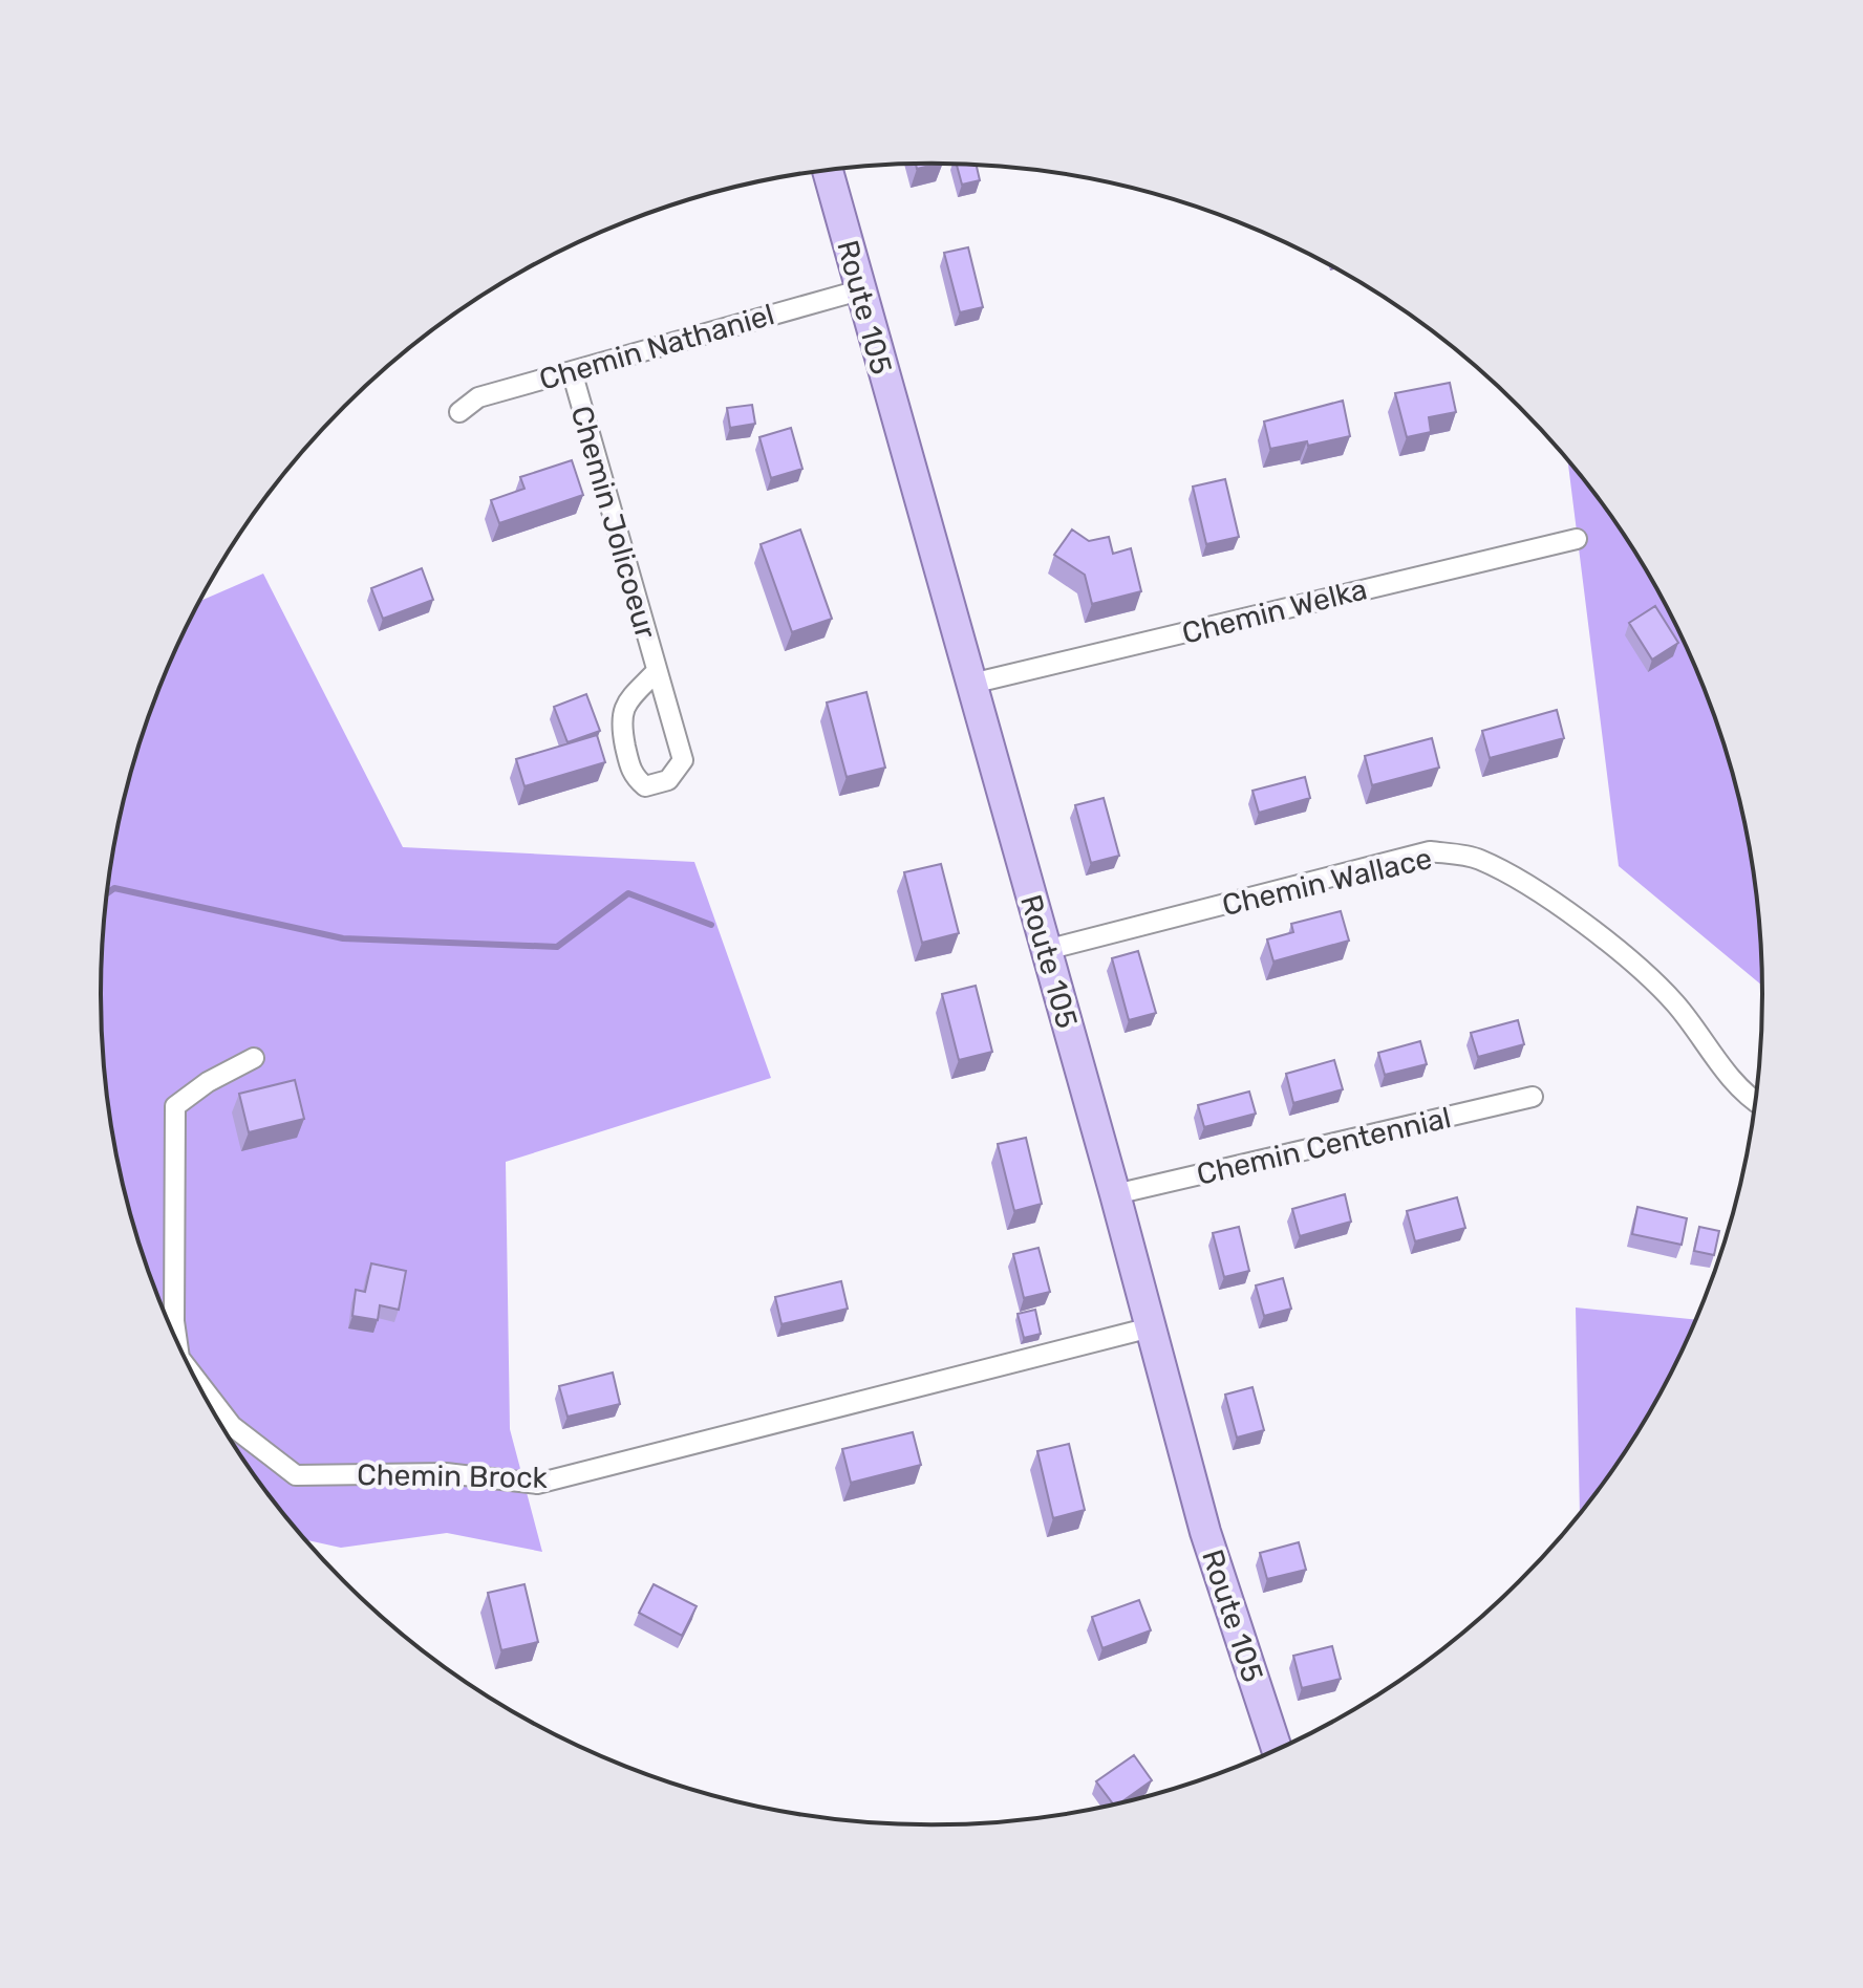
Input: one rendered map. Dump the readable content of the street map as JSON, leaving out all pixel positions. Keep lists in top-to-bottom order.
{
  "streets": {
    "main road": ["Route 105"],
    "street": [
      "Chemin Nathaniel",
      "Chemin Jolicoeur",
      "Chemin Welka",
      "Chemin Wallace",
      "Chemin Centennial",
      "Chemin Brock"
    ]
  },
  "crossings": [
    ["Route 105", "Chemin Nathaniel"],
    ["Route 105", "Chemin Welka"],
    ["Route 105", "Chemin Wallace"],
    ["Route 105", "Chemin Centennial"],
    ["Route 105", "Chemin Brock"],
    ["Chemin Nathaniel", "Chemin Jolicoeur"]
  ]
}
